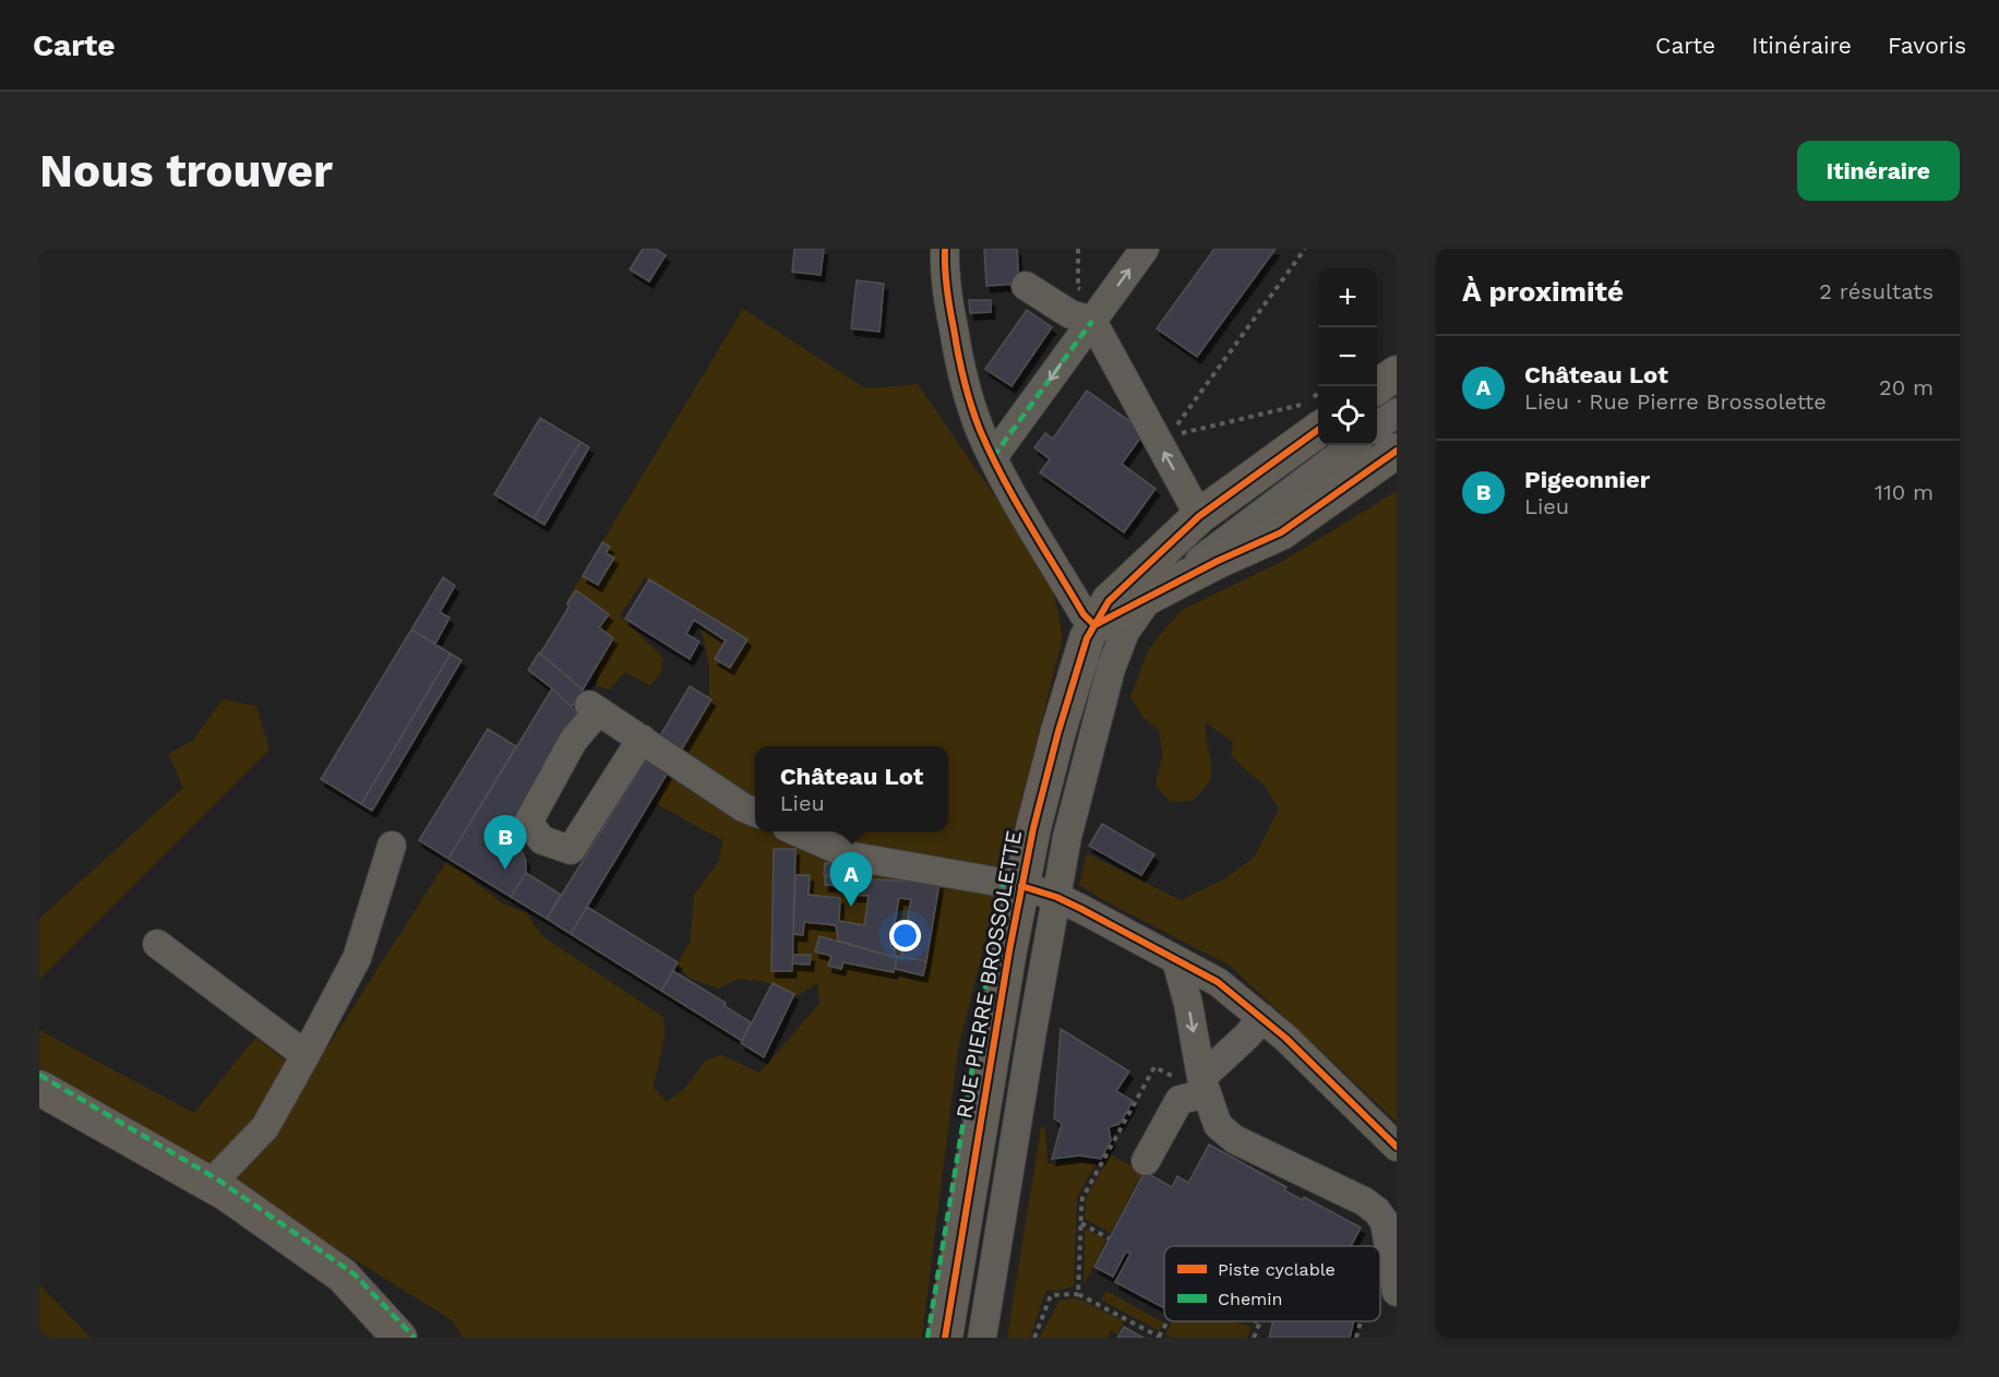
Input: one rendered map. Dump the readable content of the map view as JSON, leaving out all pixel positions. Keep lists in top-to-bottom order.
{
  "streets": {
    "main road": ["RUE PIERRE BROSSOLETTE"]
  },
  "legend": ["Piste cyclable", "Chemin"],
  "page": {
    "header": "Carte",
    "nav": ["Carte", "Itinéraire", "Favoris"],
    "buttons": "Itinéraire",
    "title": "Nous trouver",
    "heading": ["À proximité", "2 résultats"],
    "map_buttons": ["+", "−"],
    "list": [
      {
        "mark": "A",
        "name": "Château Lot",
        "note": "Lieu · Rue Pierre Brossolette",
        "value": "20 m"
      },
      {
        "mark": "B",
        "name": "Pigeonnier",
        "note": "Lieu",
        "value": "110 m"
      }
    ],
    "popup": ["Château Lot", "Lieu"],
    "pins": ["B", "A"]
  }
}
